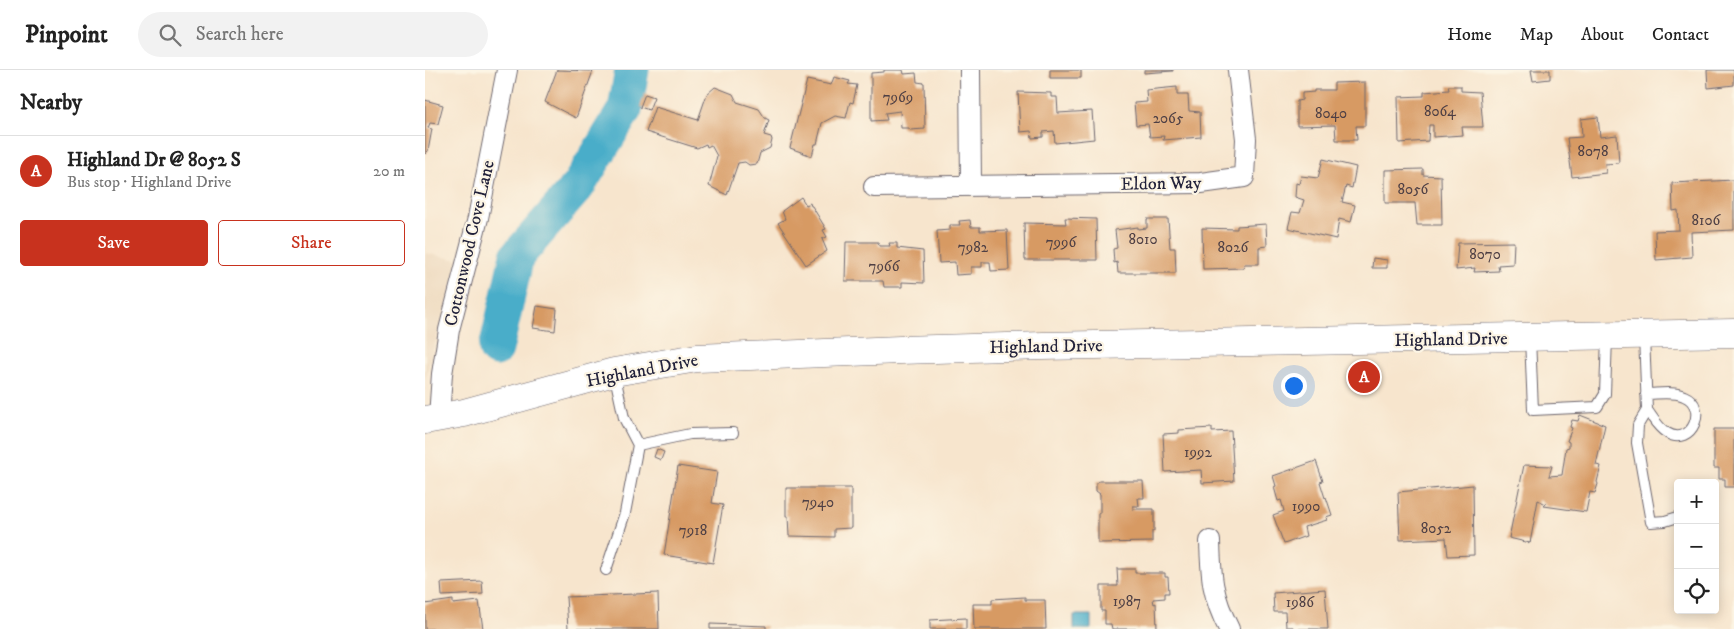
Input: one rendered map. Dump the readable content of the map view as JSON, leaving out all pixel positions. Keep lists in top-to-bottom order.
{
  "streets": {
    "main road": ["Highland Drive"],
    "street": ["Eldon Way", "Cottonwood Cove Lane"]
  },
  "crossings": [
    ["Cottonwood Cove Lane", "Highland Drive"]
  ],
  "house_numbers": [
    "7969",
    "8064",
    "8040",
    "2065",
    "8078",
    "8056",
    "8106",
    "8010",
    "7996",
    "7982",
    "8026",
    "8070",
    "7966",
    "1992",
    "7940",
    "1990",
    "8052",
    "7918",
    "1987",
    "1986"
  ],
  "page": {
    "header": "Pinpoint",
    "search": "Search here",
    "nav": [
      "Home",
      "Map",
      "About",
      "Contact"
    ],
    "heading": "Nearby",
    "list": [
      {
        "mark": "A",
        "name": "Highland Dr @ 8052 S",
        "note": "Bus stop · Highland Drive",
        "value": "20 m"
      }
    ],
    "buttons": ["Save", "Share"],
    "pins": "A",
    "map_buttons": ["+", "−"]
  }
}
